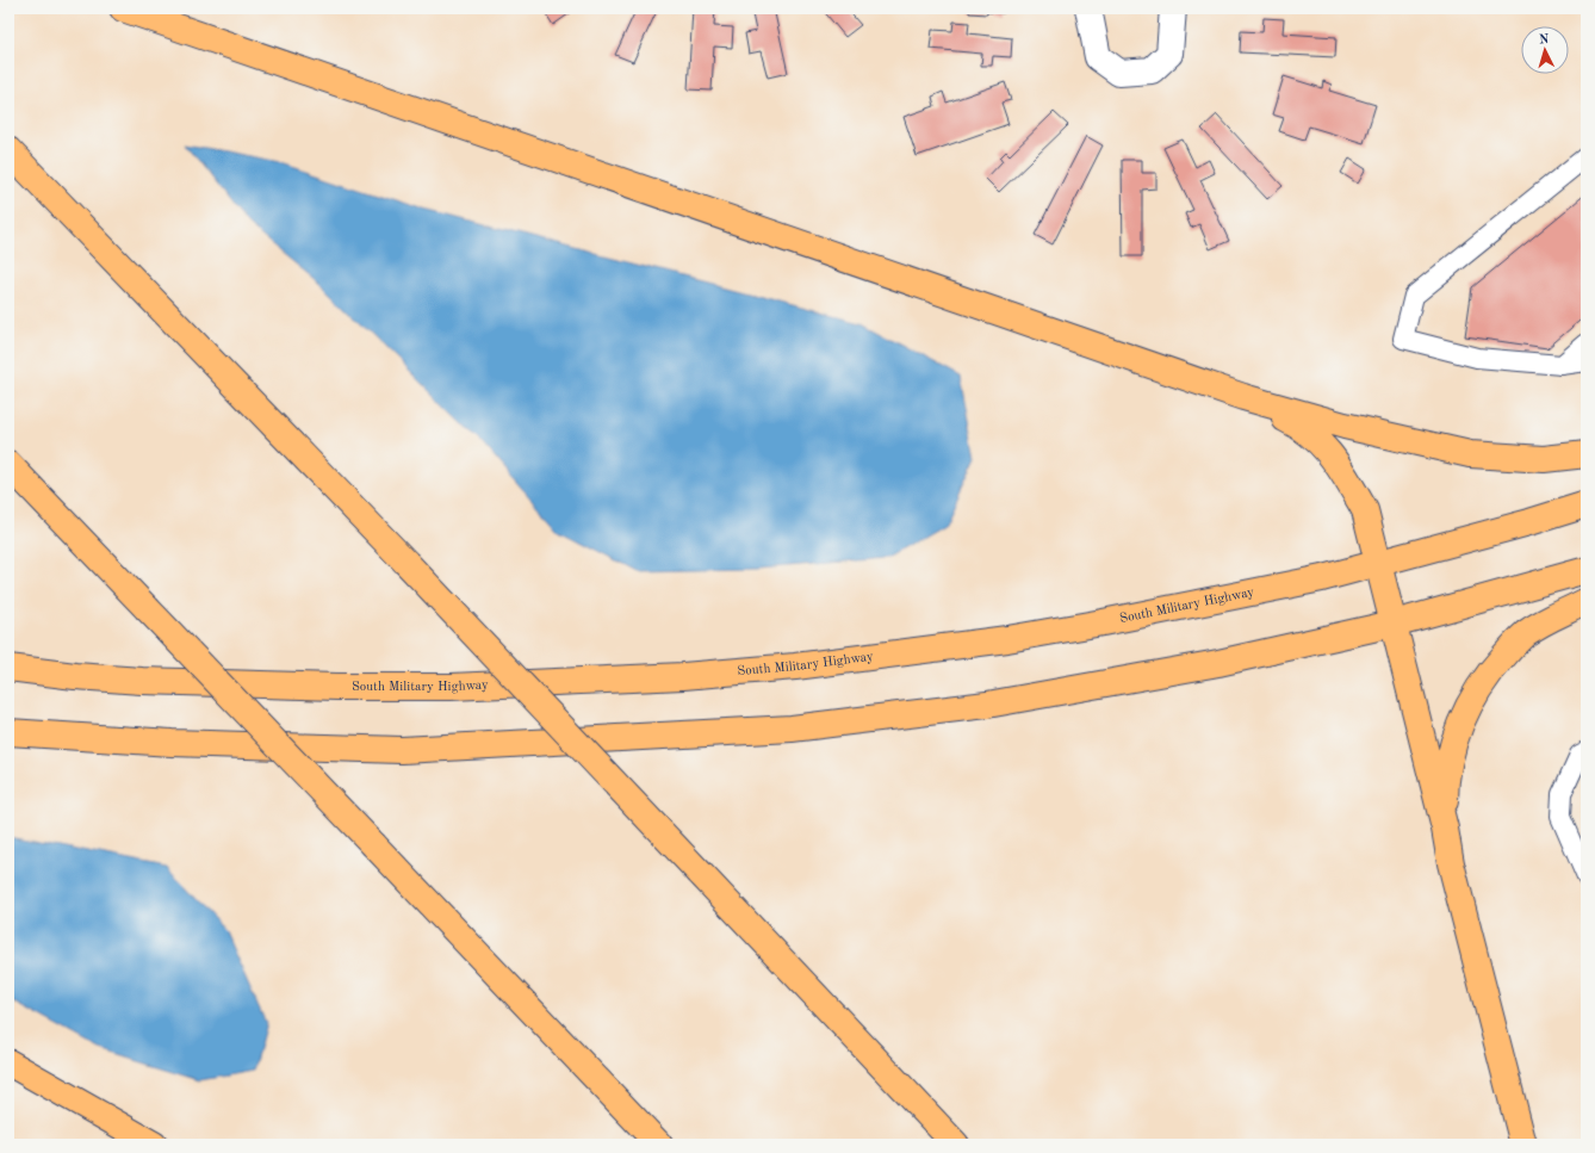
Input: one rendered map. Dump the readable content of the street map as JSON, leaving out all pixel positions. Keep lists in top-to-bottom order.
{
  "streets": {
    "main road": ["South Military Highway"]
  },
  "north": "top"
}
